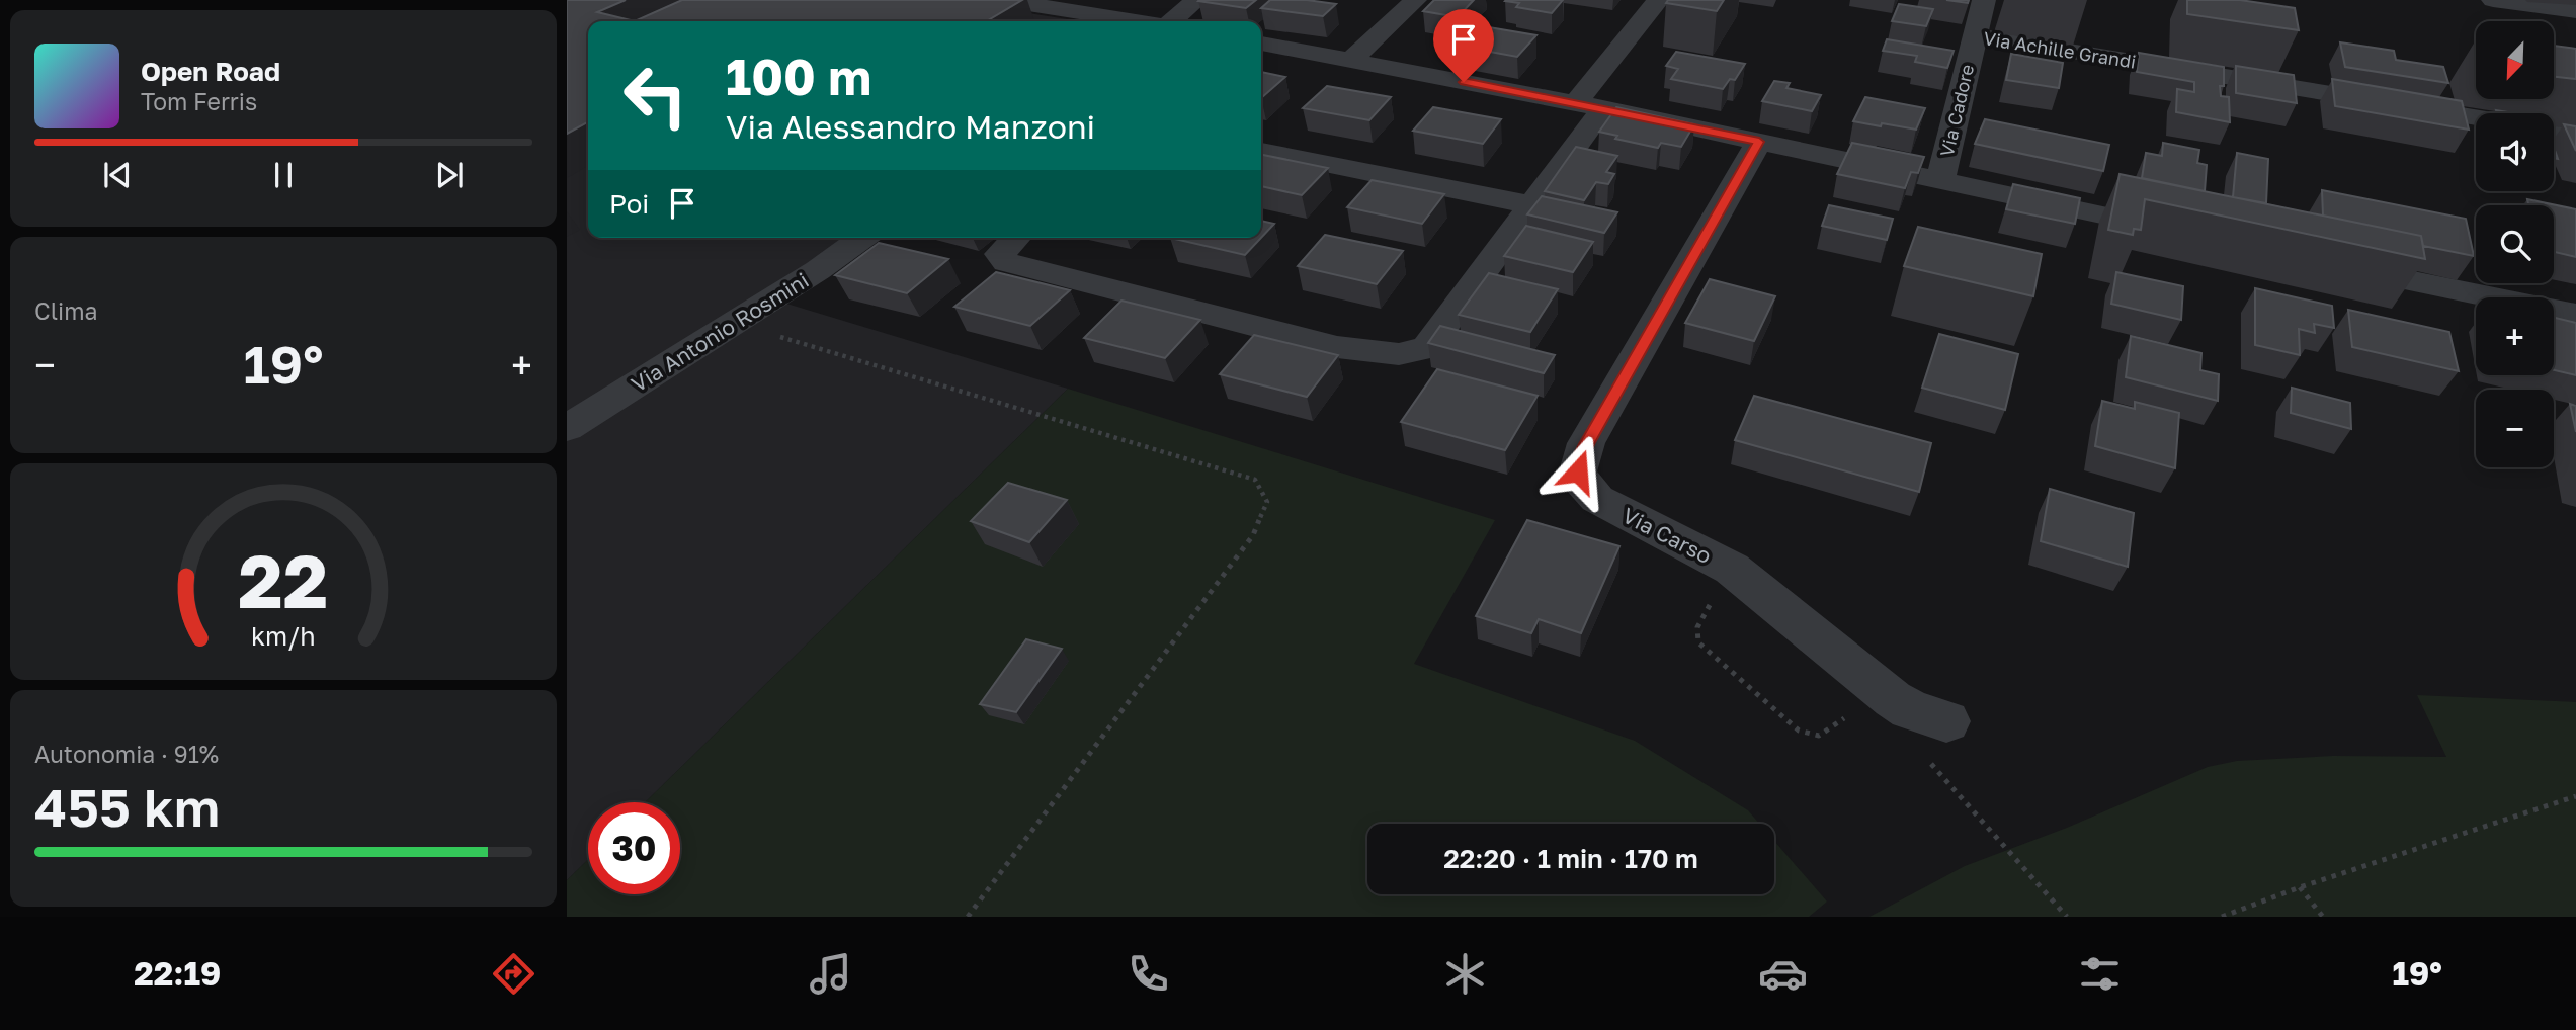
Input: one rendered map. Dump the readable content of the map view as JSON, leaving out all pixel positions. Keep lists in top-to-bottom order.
{
  "streets": {
    "street": [
      "Via Achille Grandi",
      "Via Cadore",
      "Via Antonio Rosmini",
      "Via Carso"
    ]
  },
  "crossings": [
    ["Via Achille Grandi", "Via Cadore"]
  ],
  "north": "bottom left",
  "page": {
    "map_buttons": ["+", "−"],
    "turn": ["100 m", "Via Alessandro Manzoni"],
    "song": ["Open Road", "Tom Ferris"],
    "then": "Poi",
    "tile": [
      "Clima",
      ["Autonomia · 91%", "455 km"]
    ],
    "heat": ["−", "19°", "+"],
    "limit": "30",
    "trip": "22:20 · 1 min · 170 m",
    "tabs": ["22:19", "19°"],
    "gauge": ["22", "km/h"]
  }
}
